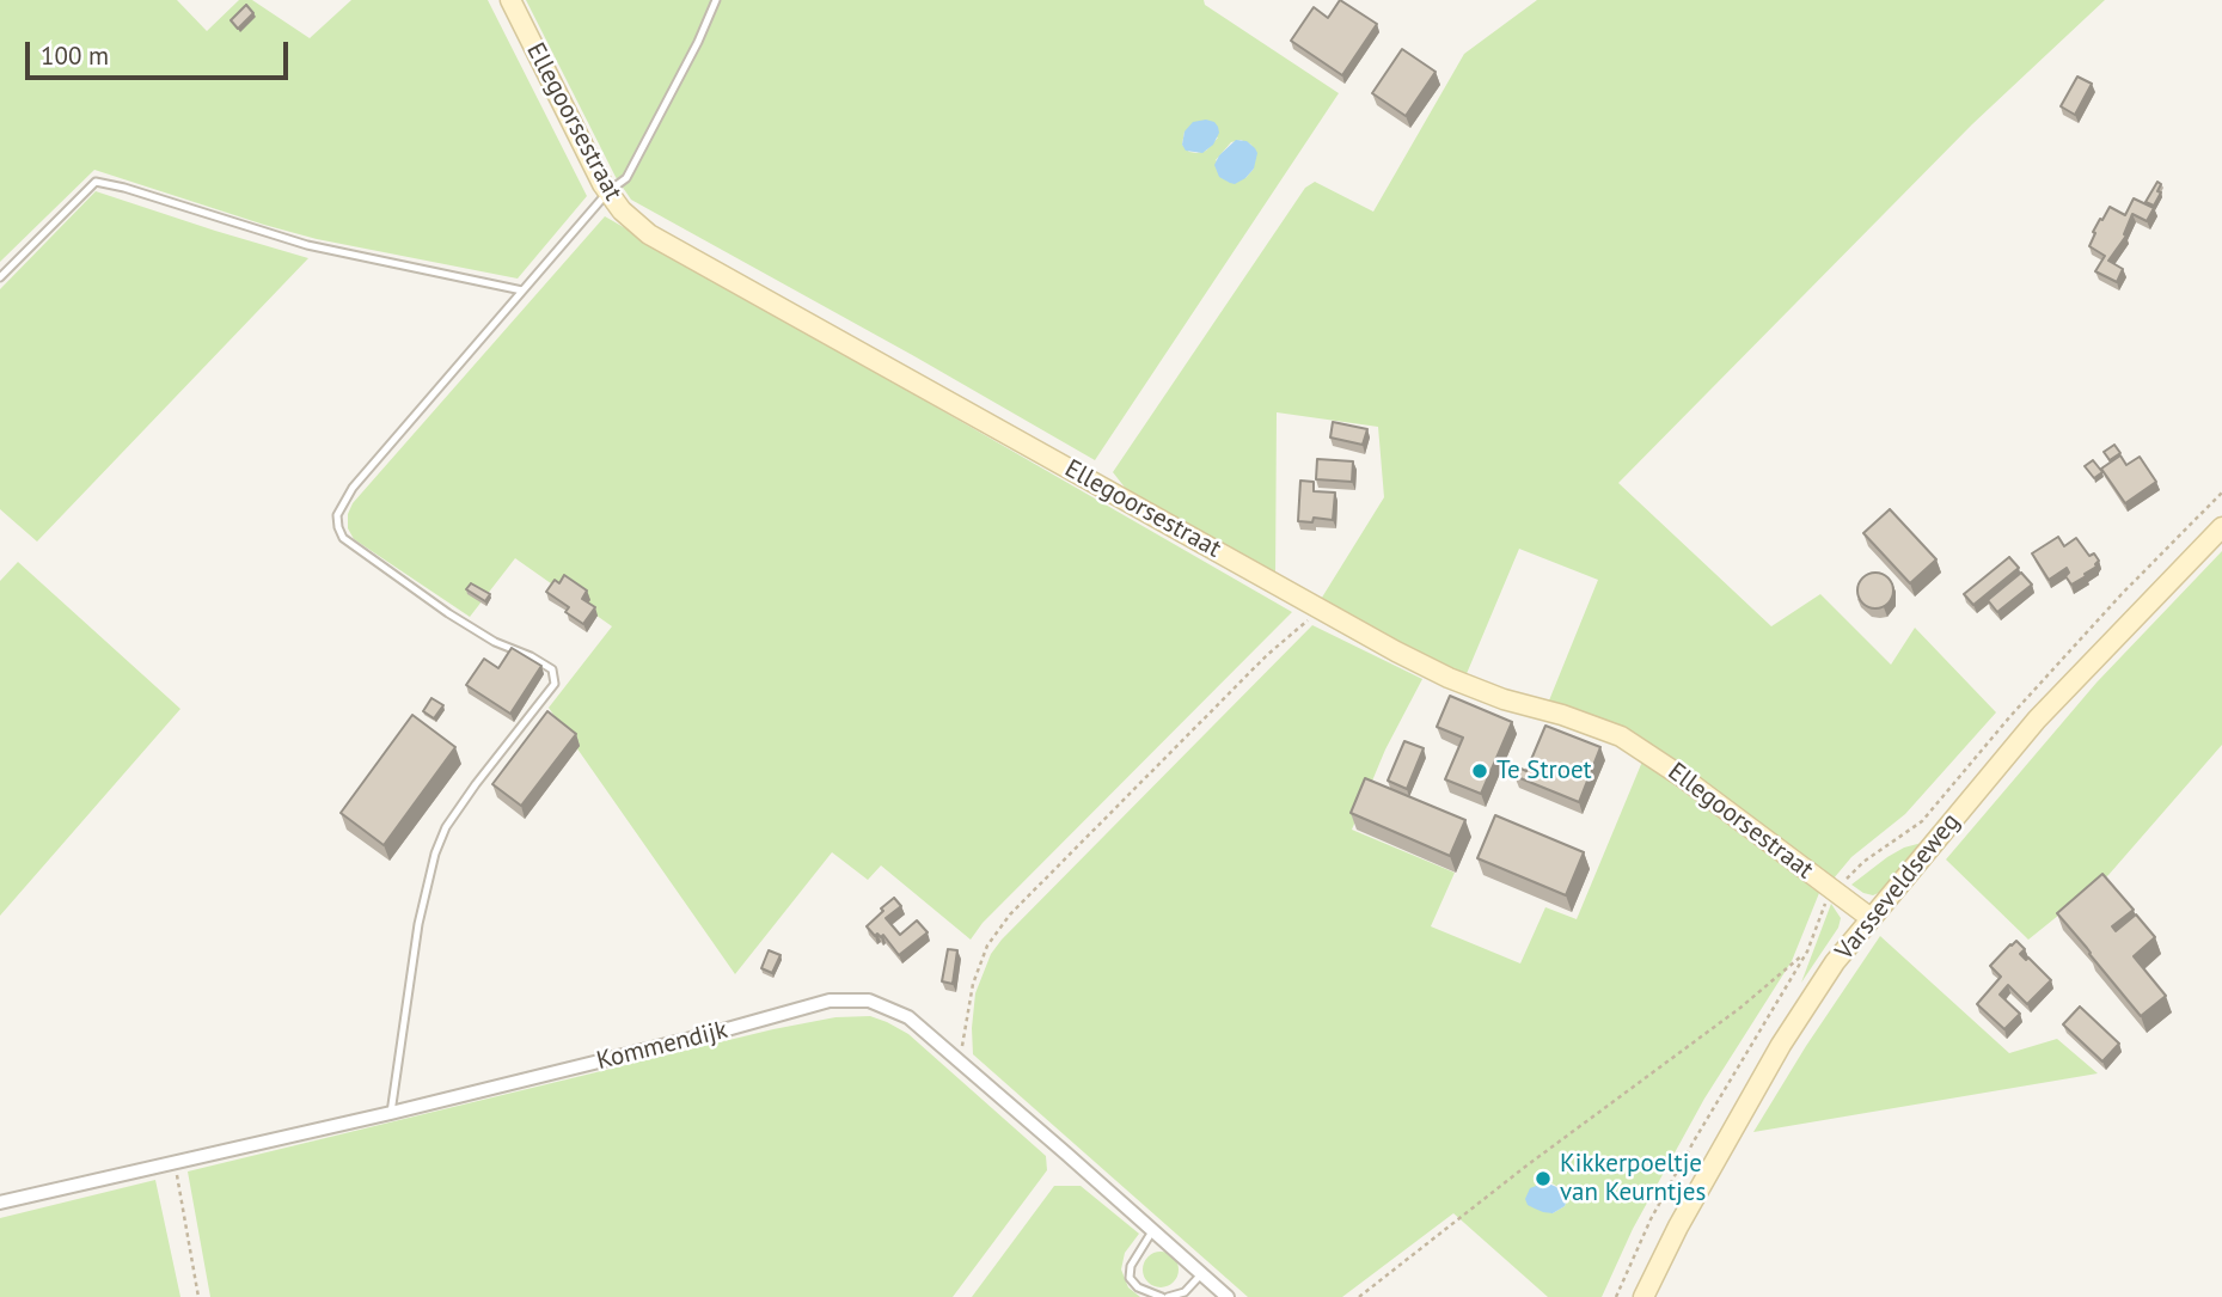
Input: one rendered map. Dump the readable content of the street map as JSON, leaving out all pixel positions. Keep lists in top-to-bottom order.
{
  "streets": {
    "street": ["Ellegoorsestraat", "Varsseveldseweg", "Kommendijk"]
  },
  "crossings": [
    ["Ellegoorsestraat", "Varsseveldseweg"]
  ],
  "places": ["Te Stroet", "Kikkerpoeltje van Keurntjes"],
  "scale_bar": "100 m"
}
